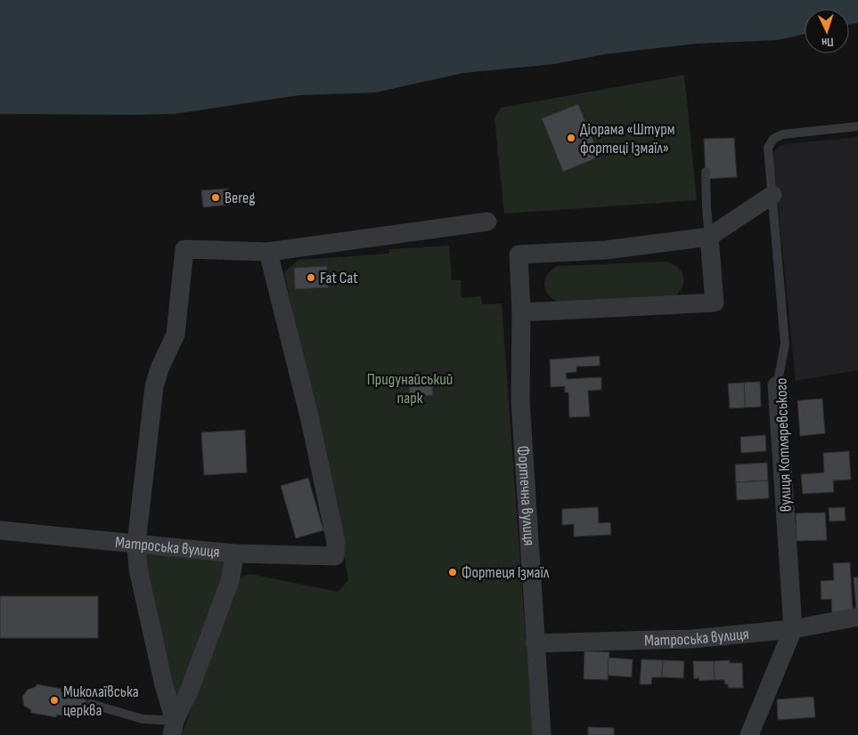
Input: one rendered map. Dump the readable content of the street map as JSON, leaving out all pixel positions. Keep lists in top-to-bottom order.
{
  "streets": {
    "street": ["вулиця Котляревського", "Фортечна вулиця", "Матроська вулиця"]
  },
  "crossings": [
    ["вулиця Котляревського", "Матроська вулиця"],
    ["Фортечна вулиця", "Матроська вулиця"]
  ],
  "parks": ["Придунайський парк"],
  "places": [
    "Діорама «Штурм фортеці Ізмаїл»",
    "Bereg",
    "Fat Cat",
    "Фортеця Ізмаїл",
    "Миколаївська церква"
  ],
  "north": "bottom"
}
